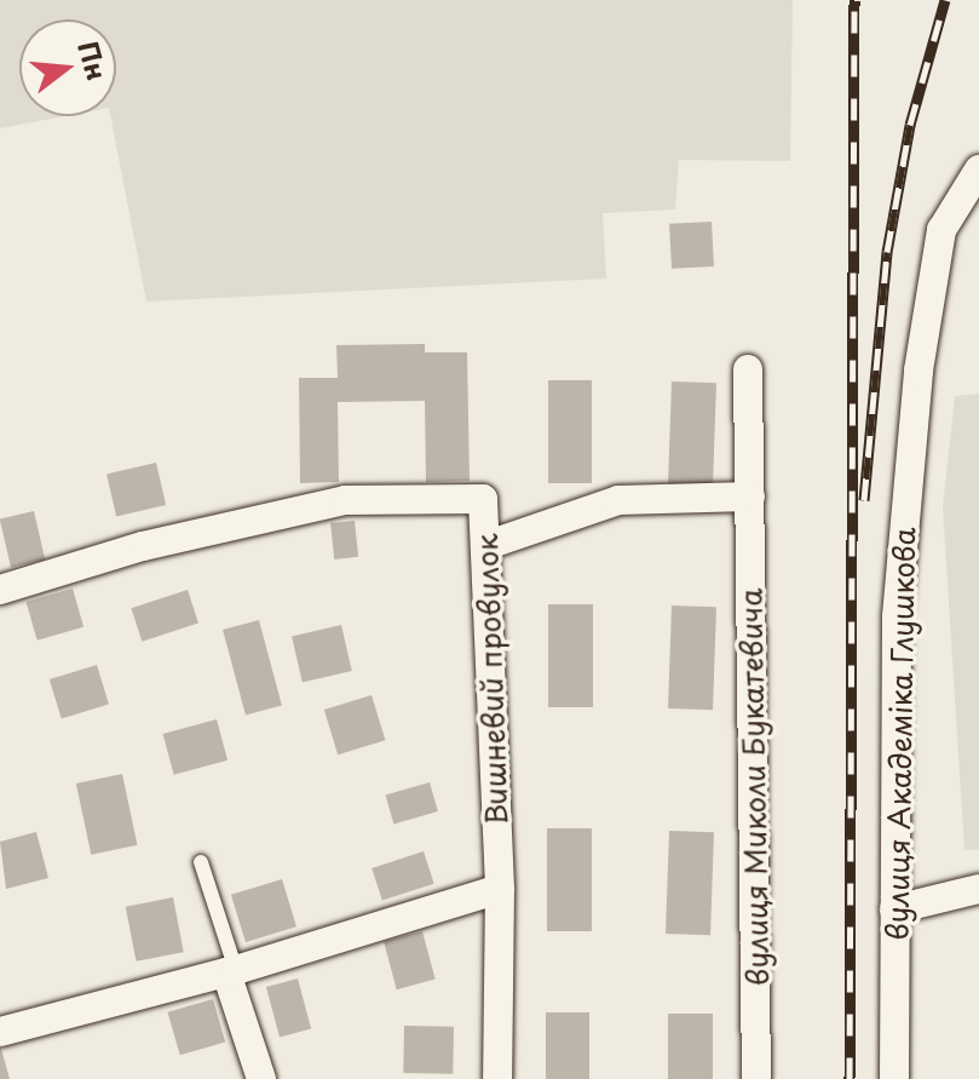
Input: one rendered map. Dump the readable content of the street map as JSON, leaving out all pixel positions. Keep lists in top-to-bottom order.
{
  "streets": {
    "street": ["Вишневий провулок", "вулиця Академіка Глушкова", "вулиця Миколи Букатевича"]
  },
  "north": "right"
}
